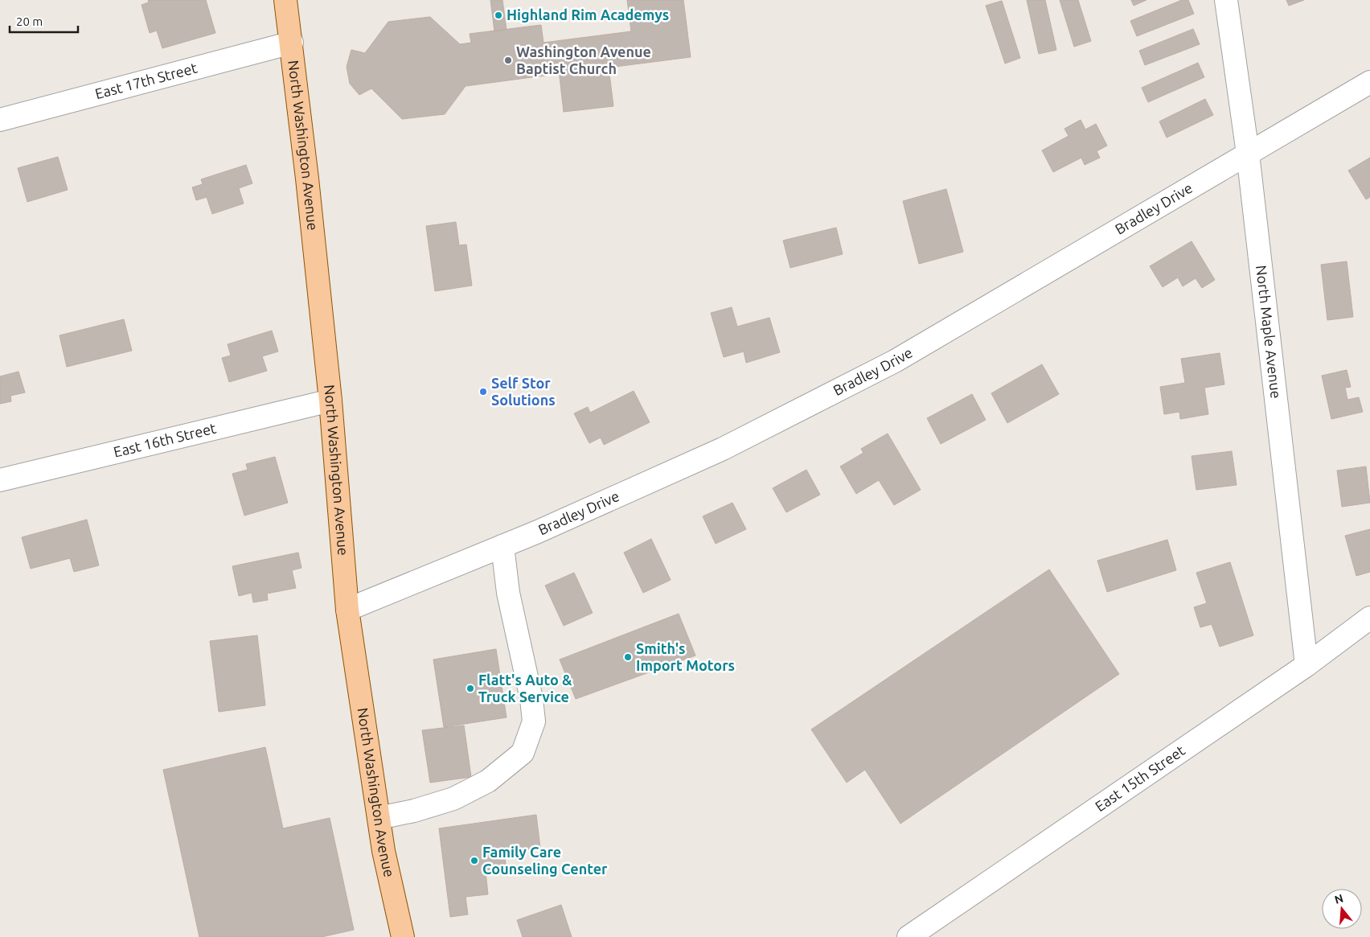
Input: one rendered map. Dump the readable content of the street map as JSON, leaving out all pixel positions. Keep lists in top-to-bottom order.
{
  "streets": {
    "main road": ["North Washington Avenue"],
    "street": [
      "East 17th Street",
      "Bradley Drive",
      "North Maple Avenue",
      "East 16th Street",
      "East 15th Street"
    ]
  },
  "crossings": [
    ["East 17th Street", "North Washington Avenue"],
    ["North Washington Avenue", "Bradley Drive"],
    ["North Washington Avenue", "East 16th Street"],
    ["Bradley Drive", "North Maple Avenue"],
    ["North Maple Avenue", "East 15th Street"]
  ],
  "places": [
    "Highland Rim Academys",
    "Washington Avenue Baptist Church",
    "Self Stor Solutions",
    "Smith's Import Motors",
    "Flatt's Auto & Truck Service",
    "Family Care Counseling Center"
  ],
  "scale_bar": "20 m",
  "north": "top"
}
